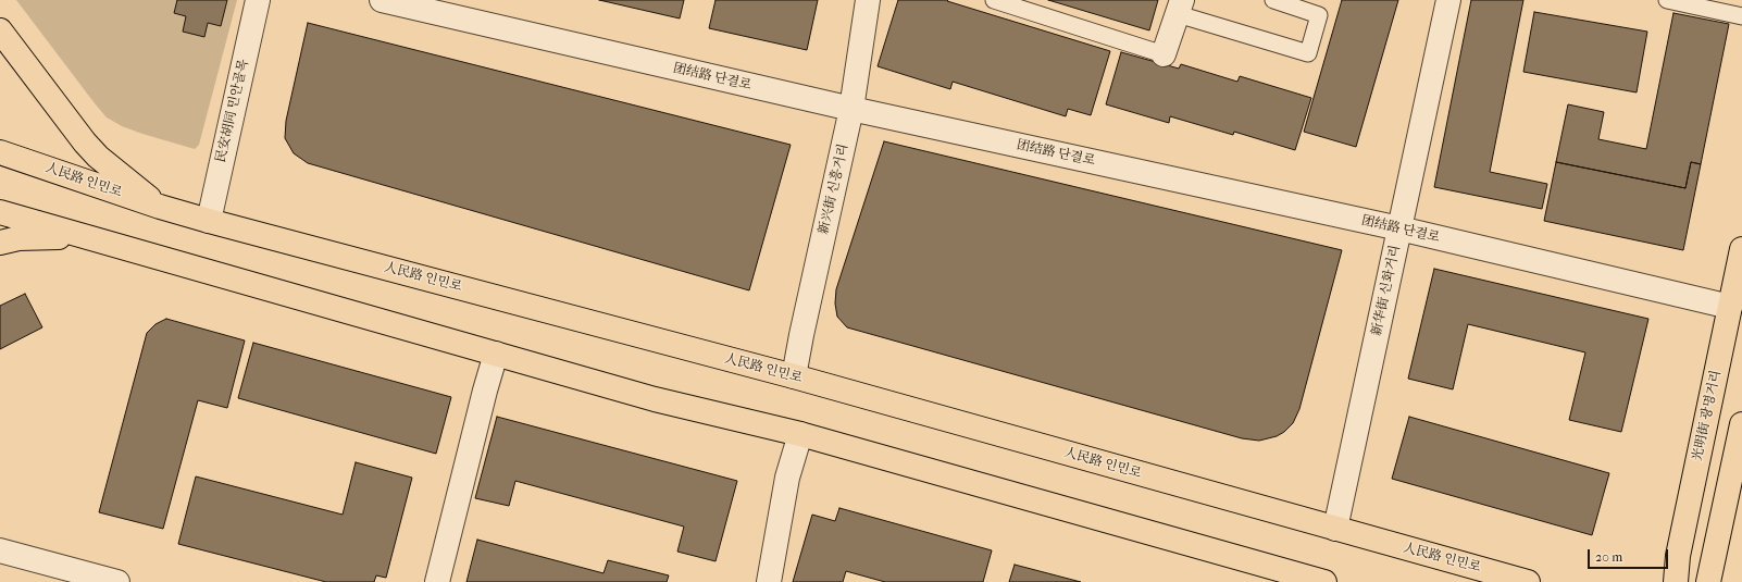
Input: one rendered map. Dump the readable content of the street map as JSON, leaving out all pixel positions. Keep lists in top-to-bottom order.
{
  "streets": {
    "main road": ["人民路 인민로", "光明街 광명거리"],
    "street": [
      "团结路 단결로",
      "民安胡同 민안골목",
      "新兴街 신흥거리",
      "新华街 신화거리"
    ]
  },
  "crossings": [
    ["团结路 단결로", "新兴街 신흥거리"],
    ["团结路 단결로", "新华街 신화거리"],
    ["团结路 단결로", "光明街 광명거리"],
    ["民安胡同 민안골목", "人民路 인민로"],
    ["人民路 인민로", "新兴街 신흥거리"],
    ["人民路 인민로", "新华街 신화거리"]
  ],
  "scale_bar": "20 m"
}
